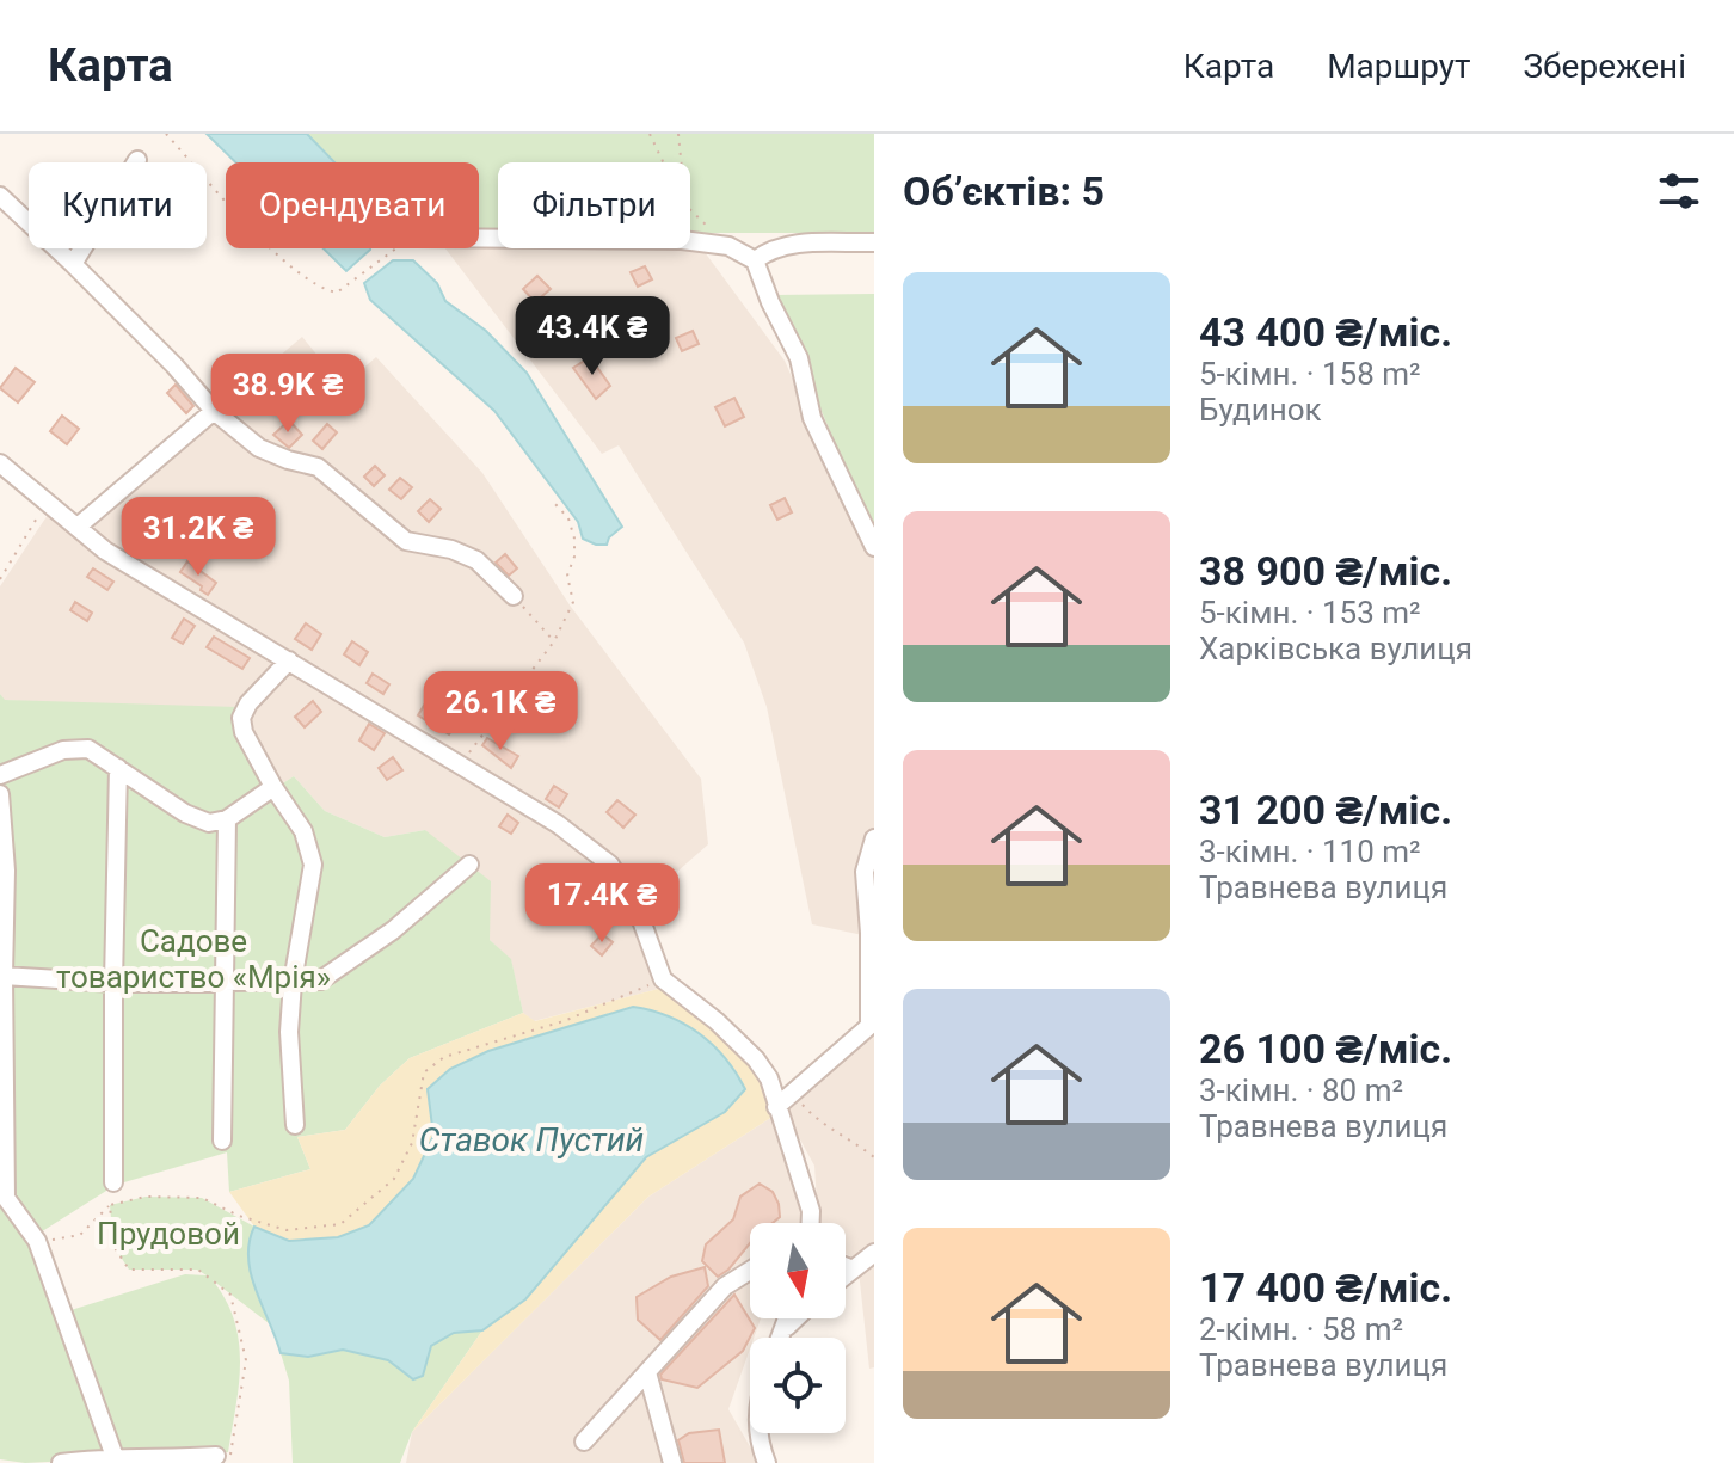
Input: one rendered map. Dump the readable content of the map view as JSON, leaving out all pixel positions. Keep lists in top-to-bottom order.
{
  "water": ["Ставок Пустий"],
  "parks": ["Садове товариство «Мрія»", "Прудовой"],
  "north": "bottom",
  "page": {
    "header": "Карта",
    "nav": ["Карта", "Маршрут", "Збережені"],
    "heading": "Об’єктів: 5",
    "chip": ["Купити", "Орендувати", "Фільтри"],
    "list": [
      {
        "name": "43 400 ₴/міс.",
        "note": "5-кімн. · 158 m² · Будинок"
      },
      {
        "name": "38 900 ₴/міс.",
        "note": "5-кімн. · 153 m² · Харківська вулиця"
      },
      {
        "name": "31 200 ₴/міс.",
        "note": "3-кімн. · 110 m² · Травнева вулиця"
      },
      {
        "name": "26 100 ₴/міс.",
        "note": "3-кімн. · 80 m² · Травнева вулиця"
      },
      {
        "name": "17 400 ₴/міс.",
        "note": "2-кімн. · 58 m² · Травнева вулиця"
      }
    ],
    "price": [
      "43.4K ₴",
      "38.9K ₴",
      "31.2K ₴",
      "26.1K ₴",
      "17.4K ₴"
    ]
  }
}
